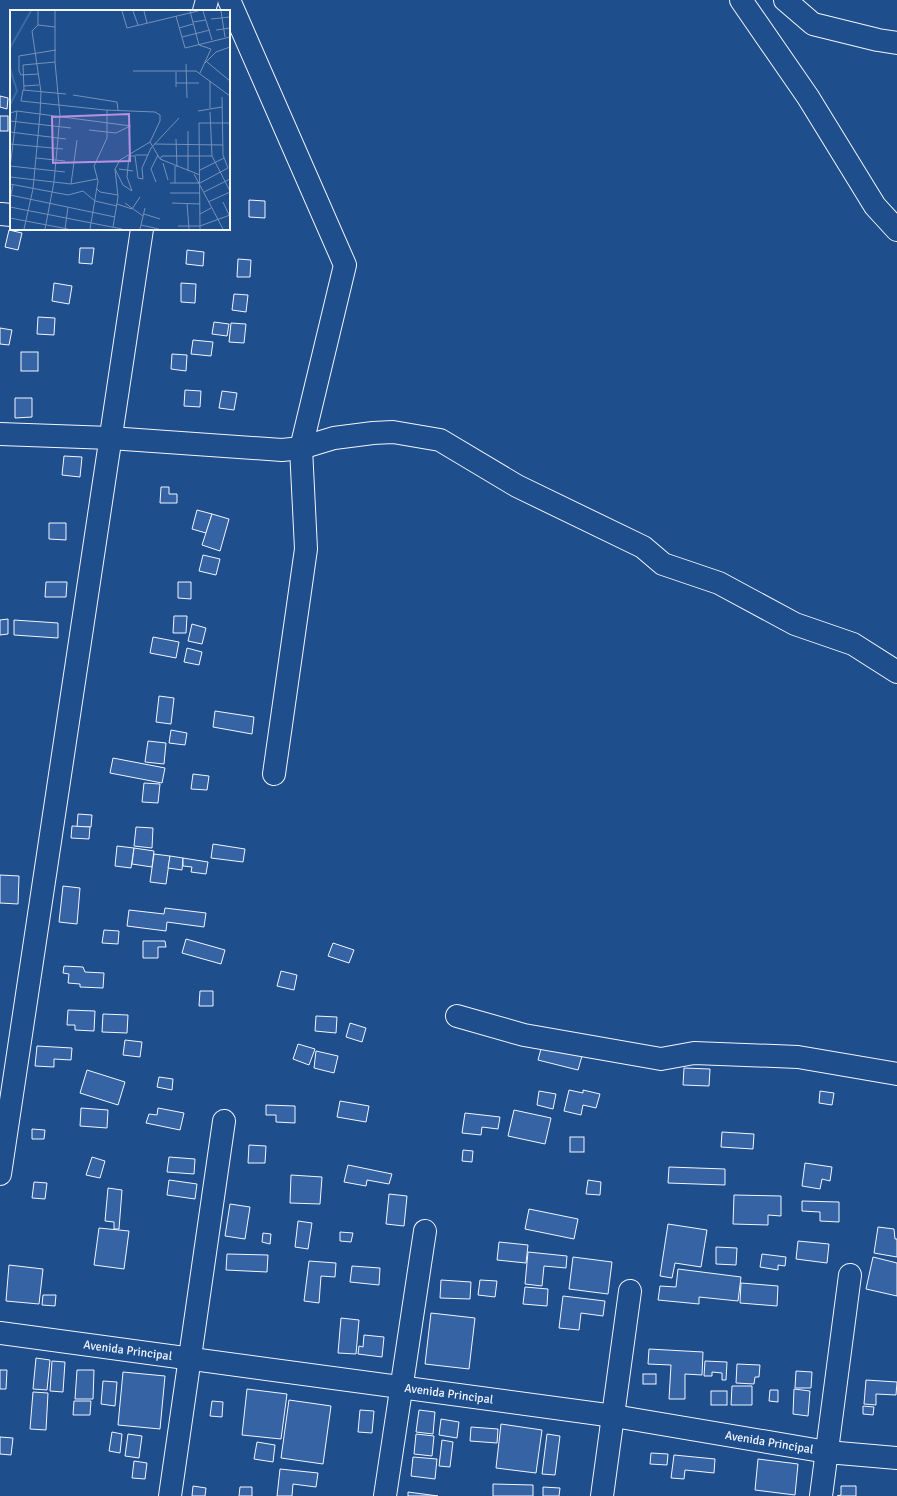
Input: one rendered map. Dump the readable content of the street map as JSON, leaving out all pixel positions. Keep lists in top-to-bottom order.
{
  "streets": {
    "street": ["Avenida Principal"]
  }
}
